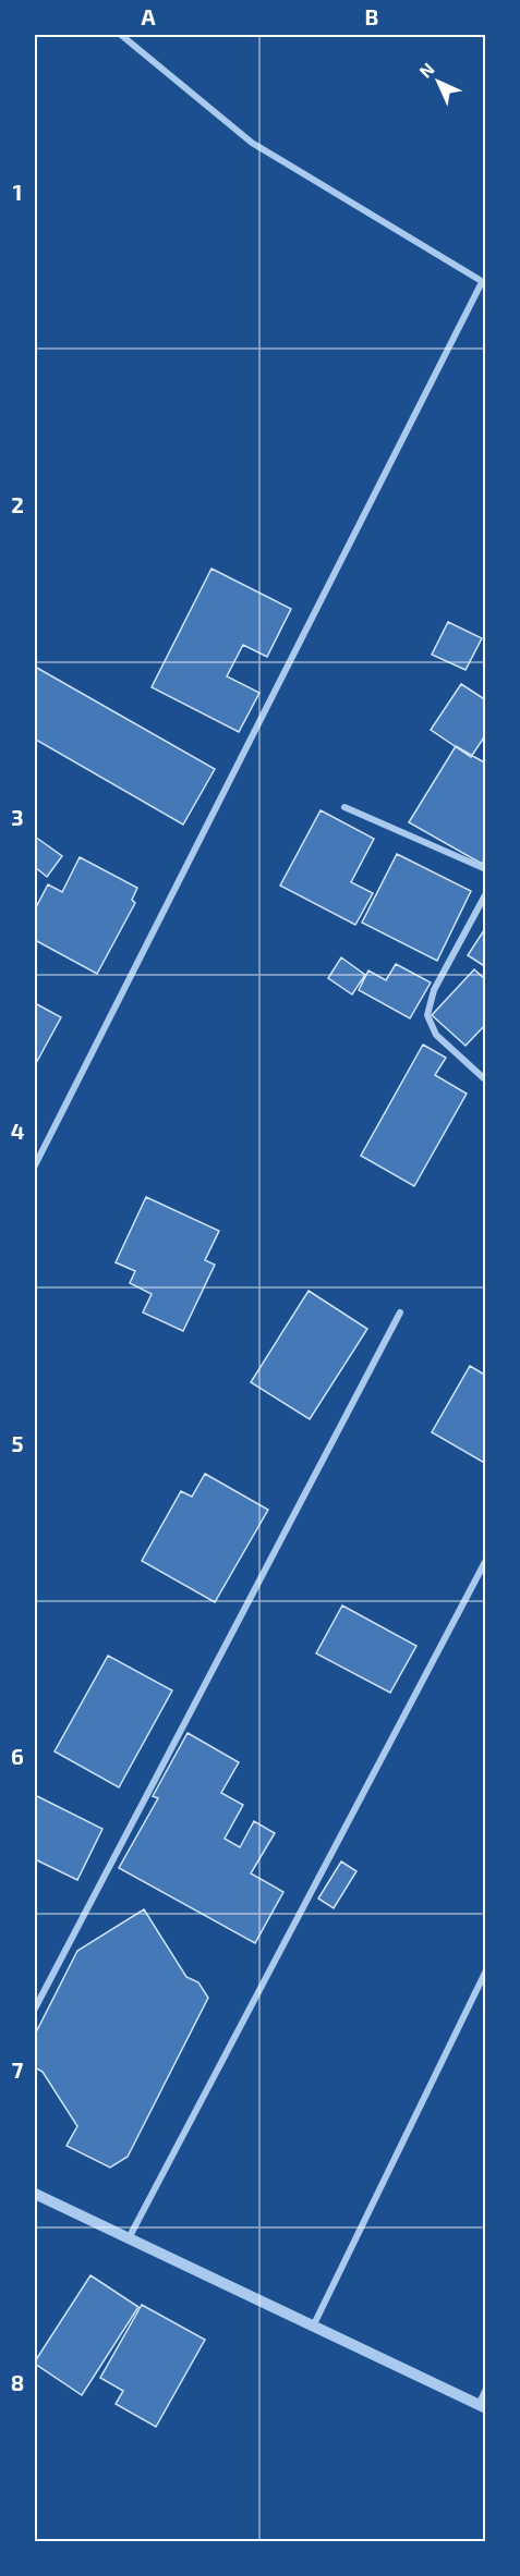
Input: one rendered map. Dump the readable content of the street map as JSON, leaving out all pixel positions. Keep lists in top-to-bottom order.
{
  "north": "top left",
  "grid": {
    "columns": ["A", "B"],
    "rows": [
      "1",
      "2",
      "3",
      "4",
      "5",
      "6",
      "7",
      "8"
    ]
  }
}
